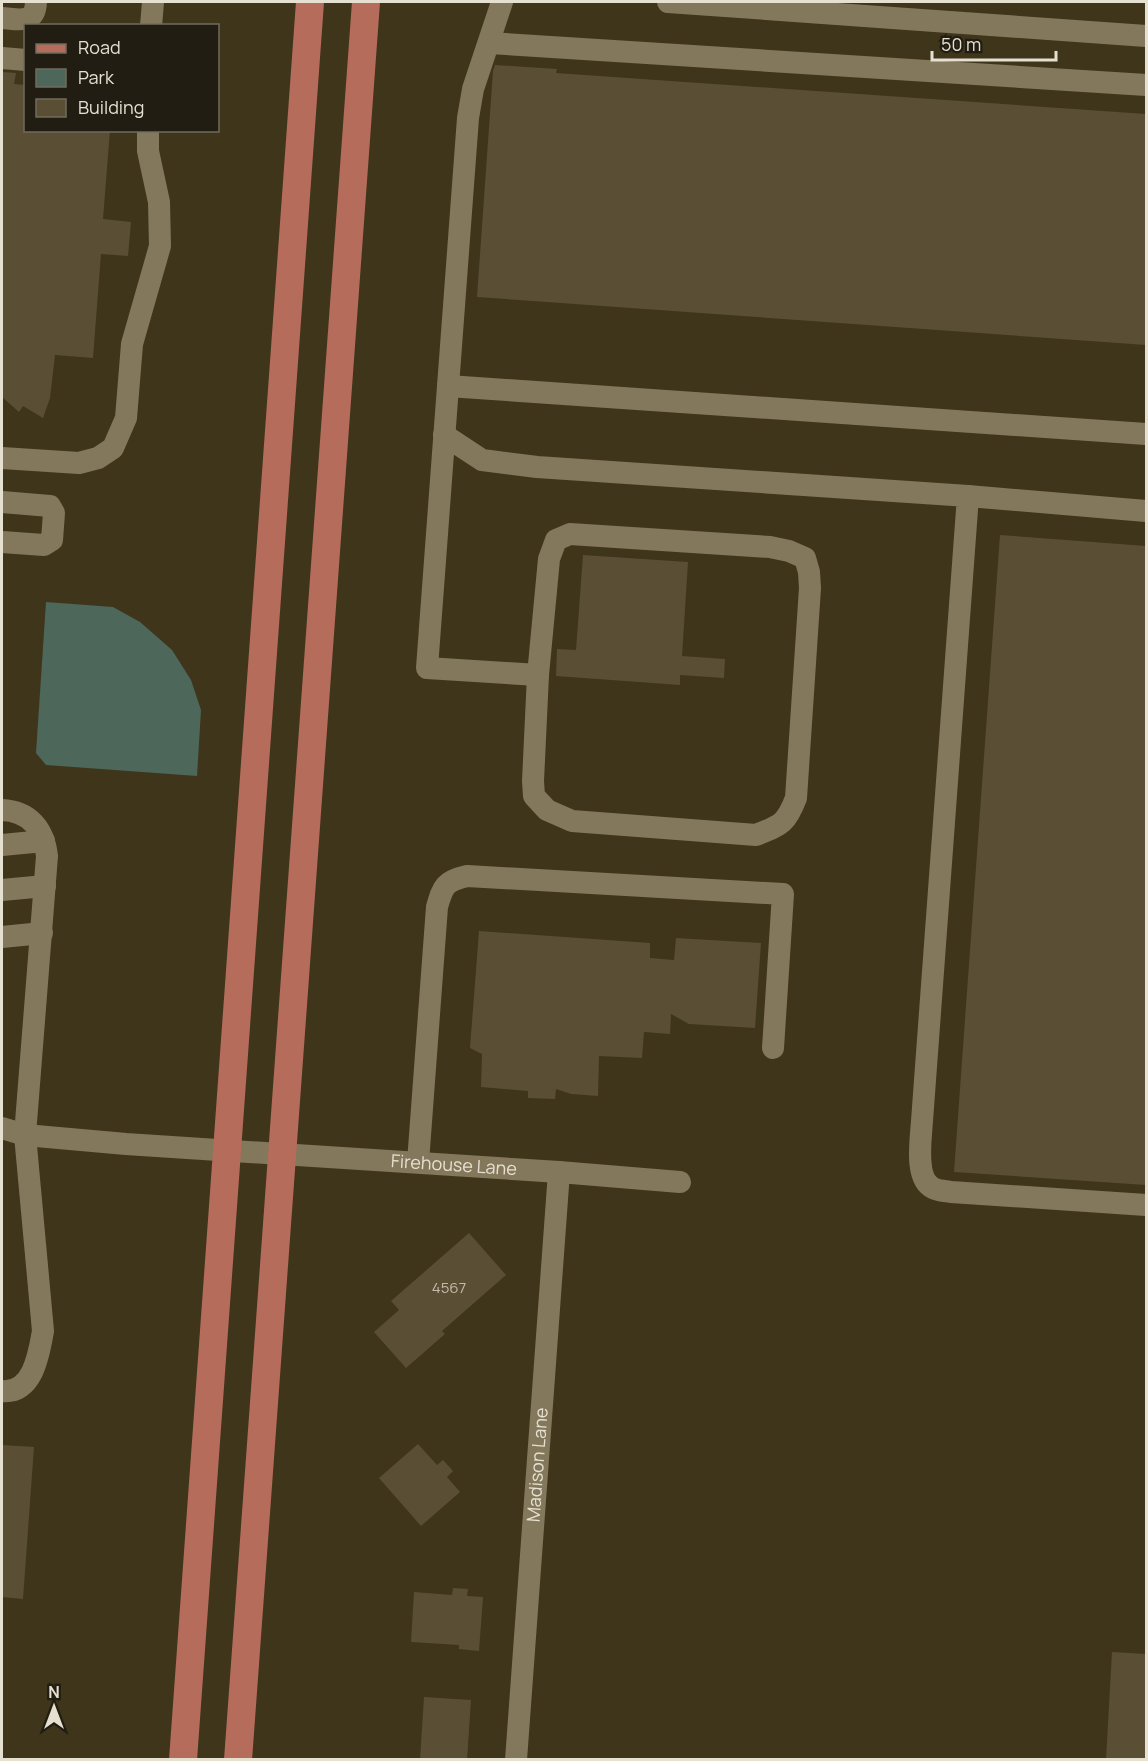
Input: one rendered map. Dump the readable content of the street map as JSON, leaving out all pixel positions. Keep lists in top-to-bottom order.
{
  "streets": {
    "street": ["Firehouse Lane", "Madison Lane"]
  },
  "crossings": [
    ["Firehouse Lane", "Madison Lane"]
  ],
  "house_numbers": ["4567"],
  "legend": ["Road", "Park", "Building"],
  "scale_bar": "50 m",
  "north": "top"
}
